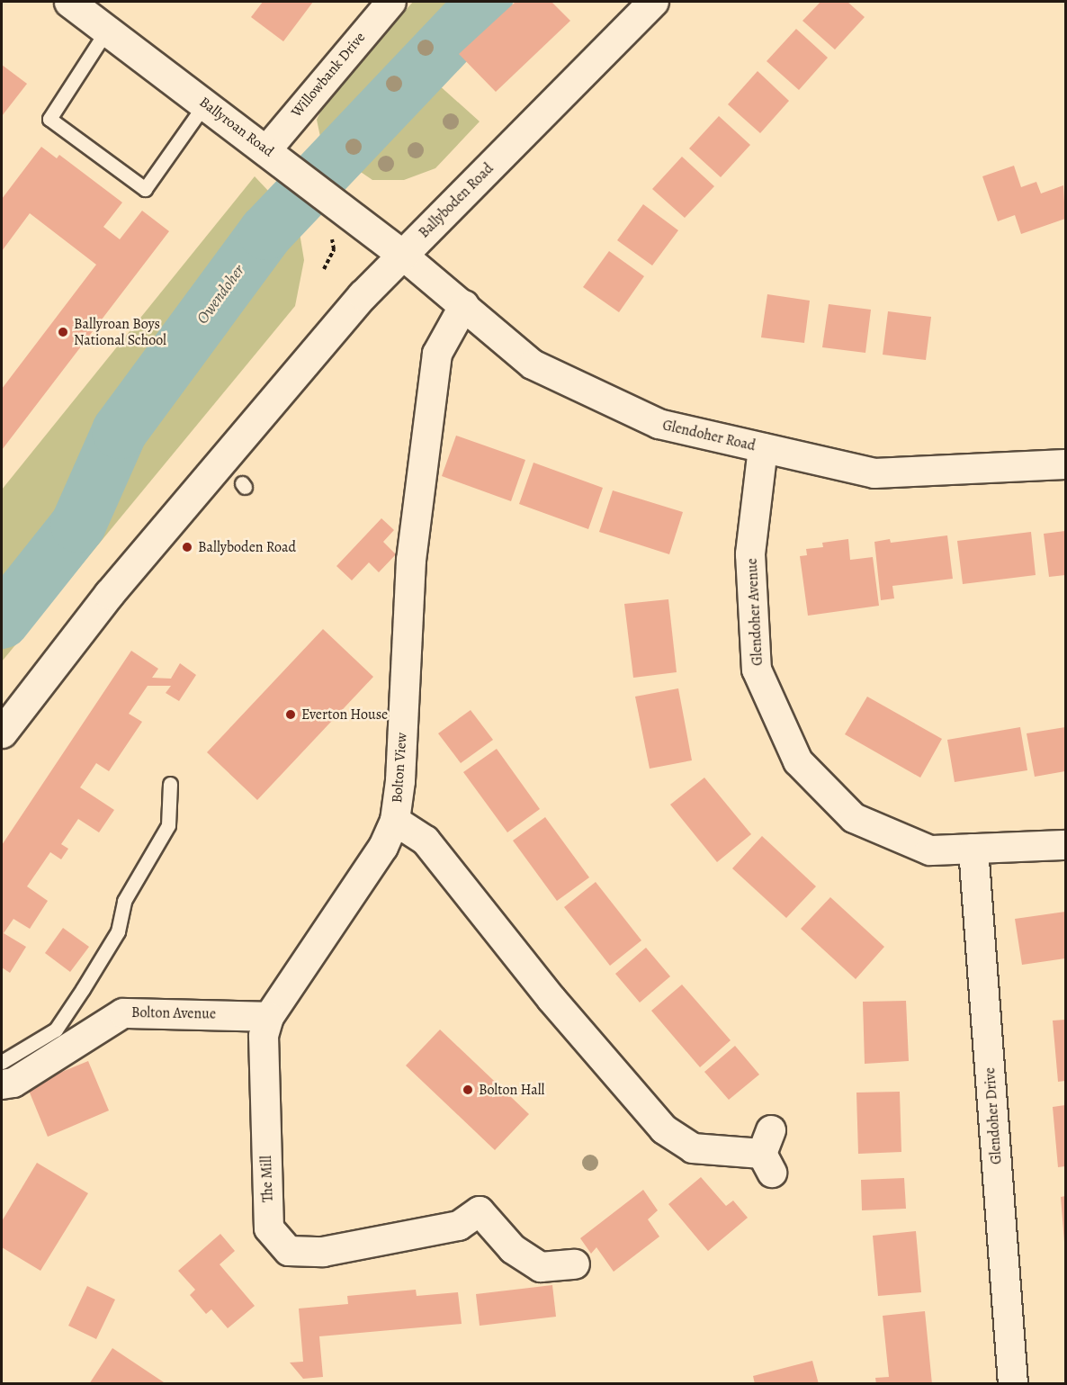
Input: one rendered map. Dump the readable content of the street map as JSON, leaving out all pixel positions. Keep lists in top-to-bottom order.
{
  "streets": {
    "main road": ["Ballyroan Road", "Ballyboden Road"],
    "street": [
      "Willowbank Drive",
      "Glendoher Road",
      "Glendoher Avenue",
      "Bolton View",
      "Bolton Avenue",
      "Glendoher Drive",
      "The Mill"
    ]
  },
  "crossings": [
    ["Willowbank Drive", "Ballyroan Road"],
    ["Ballyroan Road", "Ballyboden Road"],
    ["Ballyroan Road", "Glendoher Road"],
    ["Ballyboden Road", "Glendoher Road"],
    ["Glendoher Road", "Glendoher Avenue"],
    ["Glendoher Road", "Bolton View"],
    ["Glendoher Avenue", "Glendoher Drive"],
    ["Bolton View", "The Mill"],
    ["Bolton Avenue", "The Mill"]
  ],
  "water": ["Owendoher"],
  "places": [
    "Ballyroan Boys National School",
    "Ballyboden Road",
    "Everton House",
    "Bolton Hall"
  ]
}
